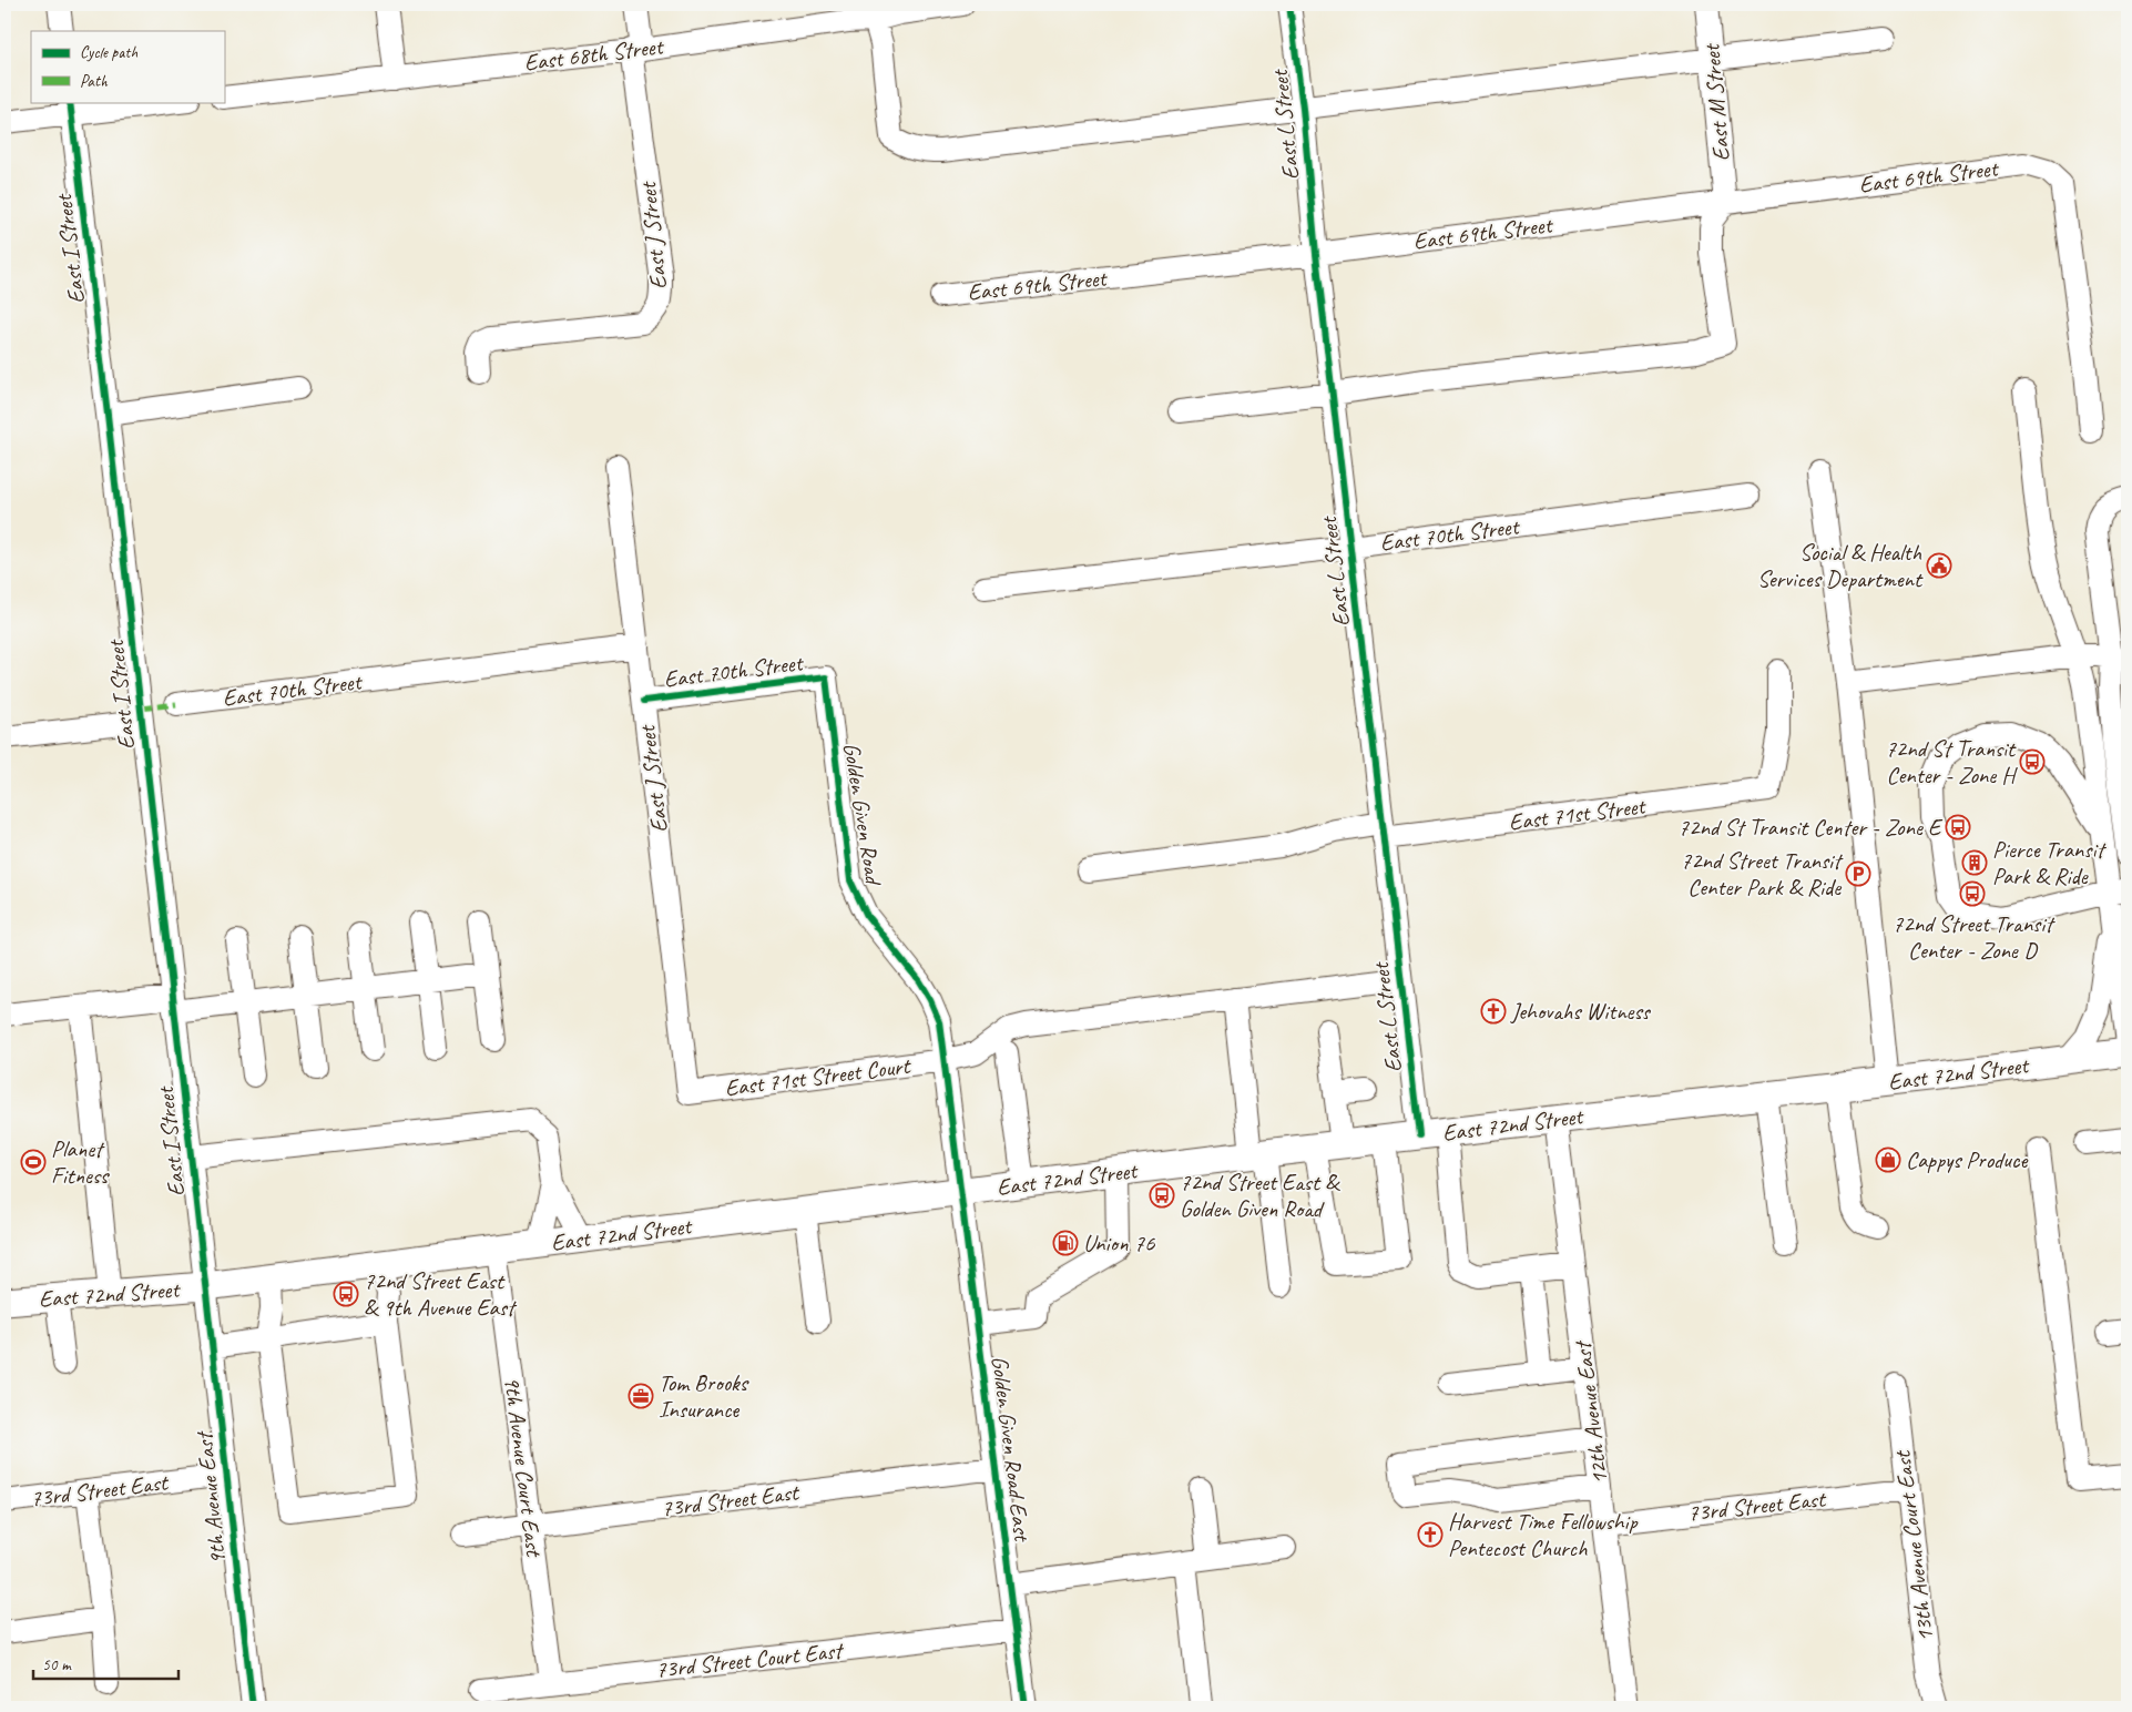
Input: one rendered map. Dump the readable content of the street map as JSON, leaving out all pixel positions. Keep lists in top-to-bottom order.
{
  "streets": {
    "main road": ["East 72nd Street"],
    "street": [
      "East 68th Street",
      "East M Street",
      "East L Street",
      "East 69th Street",
      "East J Street",
      "East I Street",
      "East 70th Street",
      "Golden Given Road",
      "East 71st Street",
      "East 71st Street Court",
      "12th Avenue East",
      "Golden Given Road East",
      "9th Avenue Court East",
      "73rd Street East",
      "9th Avenue East",
      "13th Avenue Court East",
      "73rd Street Court East"
    ]
  },
  "crossings": [
    ["East 68th Street", "East J Street"],
    ["East M Street", "East 69th Street"],
    ["East L Street", "East 69th Street"],
    ["East L Street", "East 70th Street"],
    ["East L Street", "East 71st Street"],
    ["East L Street", "East 72nd Street"],
    ["East L Street", "East 71st Street Court"],
    ["East J Street", "East 70th Street"],
    ["East J Street", "East 71st Street Court"],
    ["East I Street", "East 72nd Street"],
    ["East I Street", "9th Avenue East"],
    ["East 70th Street", "Golden Given Road"],
    ["Golden Given Road", "East 72nd Street"],
    ["Golden Given Road", "East 71st Street Court"],
    ["Golden Given Road", "Golden Given Road East"],
    ["East 72nd Street", "12th Avenue East"],
    ["East 72nd Street", "Golden Given Road East"],
    ["East 72nd Street", "9th Avenue Court East"],
    ["East 72nd Street", "9th Avenue East"],
    ["12th Avenue East", "73rd Street East"],
    ["Golden Given Road East", "73rd Street East"],
    ["Golden Given Road East", "73rd Street Court East"],
    ["9th Avenue Court East", "73rd Street East"],
    ["9th Avenue Court East", "73rd Street Court East"],
    ["73rd Street East", "9th Avenue East"],
    ["73rd Street East", "13th Avenue Court East"]
  ],
  "places": {
    "public building": ["Social & Health Services Department"],
    "bus stop": [
      "72nd St Transit Center - Zone H",
      "72nd St Transit Center - Zone E",
      "72nd Street Transit Center - Zone D",
      "72nd Street East & Golden Given Road",
      "72nd Street East & 9th Avenue East"
    ],
    "building": ["Pierce Transit Park & Ride"],
    "parking": ["72nd Street Transit Center Park & Ride"],
    "church": ["Jehovahs Witness", "Harvest Time Fellowship Pentecost Church"],
    "shop": ["Cappys Produce"],
    "sports": ["Planet Fitness"],
    "fuel station": ["Union 76"],
    "office": ["Tom Brooks Insurance"]
  },
  "legend": ["Cycle path", "Path"],
  "scale_bar": "50 m"
}
